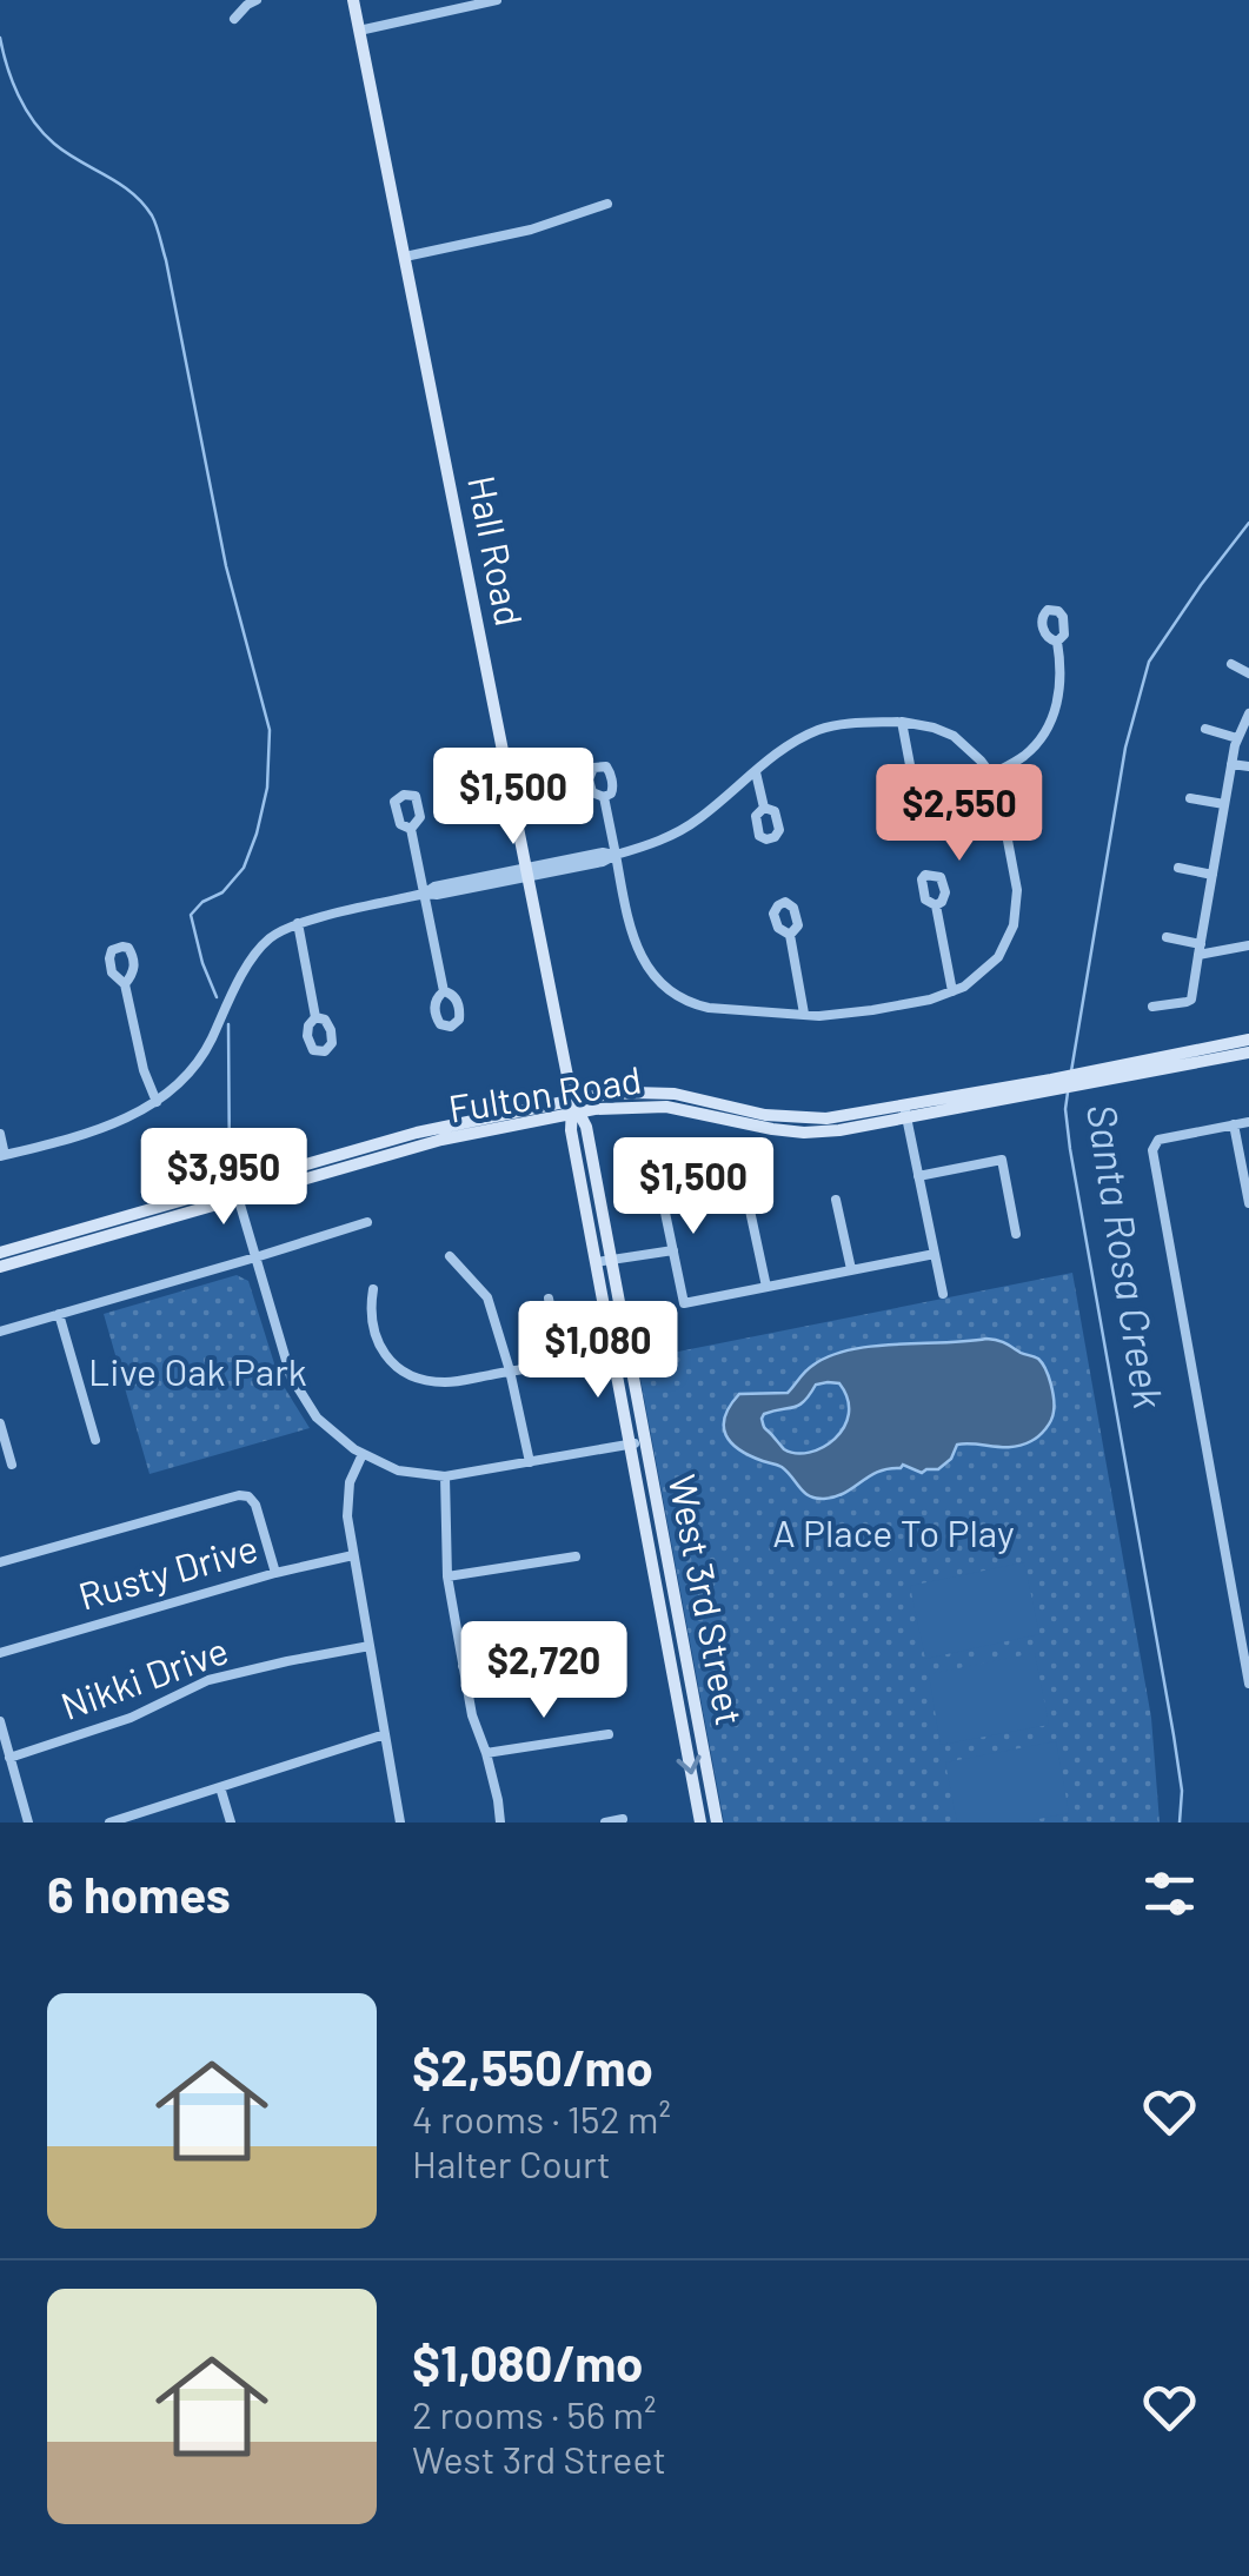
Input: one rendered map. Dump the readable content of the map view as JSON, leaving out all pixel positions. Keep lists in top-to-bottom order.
{
  "streets": {
    "main road": ["Hall Road", "Fulton Road", "West 3rd Street"],
    "street": ["Rusty Drive", "Nikki Drive"]
  },
  "crossings": [
    ["Hall Road", "Fulton Road"],
    ["Hall Road", "West 3rd Street"],
    ["Fulton Road", "West 3rd Street"]
  ],
  "water": ["Santa Rosa Creek"],
  "parks": ["Live Oak Park", "A Place To Play"],
  "page": {
    "price": [
      "$1,500",
      "$2,550",
      "$3,950",
      "$1,500",
      "$1,080",
      "$2,720"
    ],
    "heading": "6 homes",
    "list": [
      {
        "name": "$2,550/mo",
        "note": "4 rooms · 152 m² · Halter Court"
      },
      {
        "name": "$1,080/mo",
        "note": "2 rooms · 56 m² · West 3rd Street"
      }
    ]
  }
}
